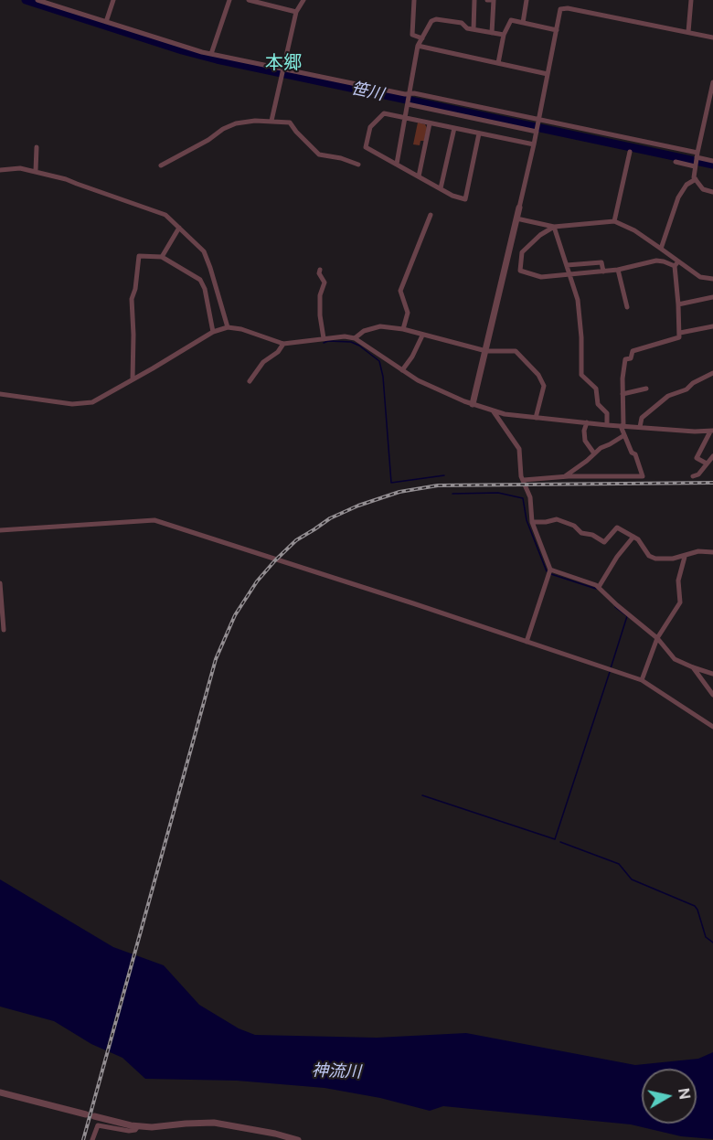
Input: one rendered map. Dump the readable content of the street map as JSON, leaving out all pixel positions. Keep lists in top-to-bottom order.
{
  "districts": ["本郷"],
  "water": ["笹川", "神流川"],
  "north": "right"
}
